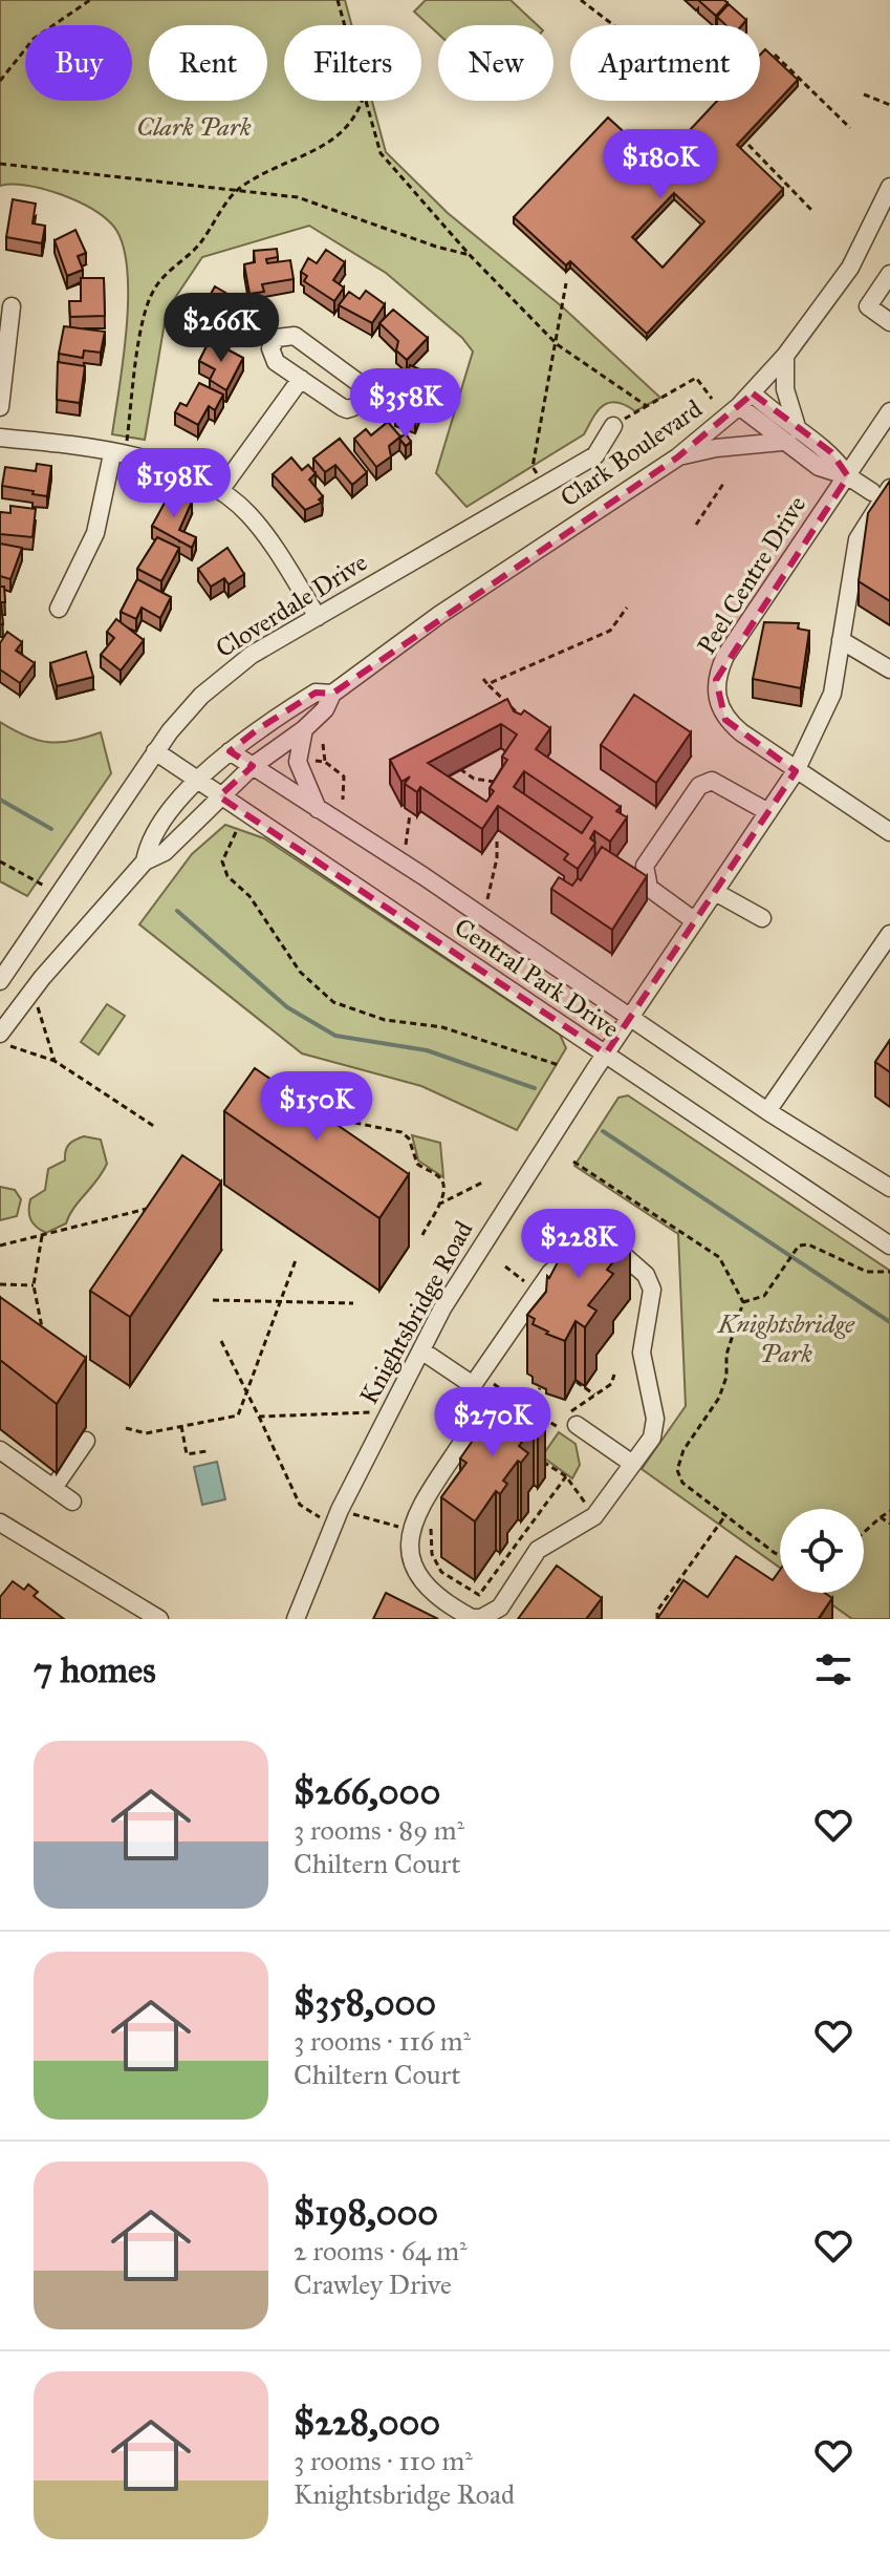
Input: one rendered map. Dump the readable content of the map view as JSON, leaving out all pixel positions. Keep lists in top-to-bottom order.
{
  "streets": {
    "street": [
      "Clark Boulevard",
      "Peel Centre Drive",
      "Cloverdale Drive",
      "Central Park Drive",
      "Knightsbridge Road"
    ]
  },
  "crossings": [
    ["Clark Boulevard", "Peel Centre Drive"],
    ["Clark Boulevard", "Central Park Drive"],
    ["Peel Centre Drive", "Knightsbridge Road"],
    ["Cloverdale Drive", "Central Park Drive"],
    ["Central Park Drive", "Knightsbridge Road"]
  ],
  "parks": ["Clark Park", "Knightsbridge Park"],
  "page": {
    "chip": [
      "Buy",
      "Rent",
      "Filters",
      "New",
      "Apartment"
    ],
    "price": [
      "$180K",
      "$266K",
      "$358K",
      "$198K",
      "$150K",
      "$228K",
      "$270K"
    ],
    "heading": "7 homes",
    "list": [
      {
        "name": "$266,000",
        "note": "3 rooms · 89 m² · Chiltern Court"
      },
      {
        "name": "$358,000",
        "note": "3 rooms · 116 m² · Chiltern Court"
      },
      {
        "name": "$198,000",
        "note": "2 rooms · 64 m² · Crawley Drive"
      },
      {
        "name": "$228,000",
        "note": "3 rooms · 110 m² · Knightsbridge Road"
      }
    ]
  }
}
